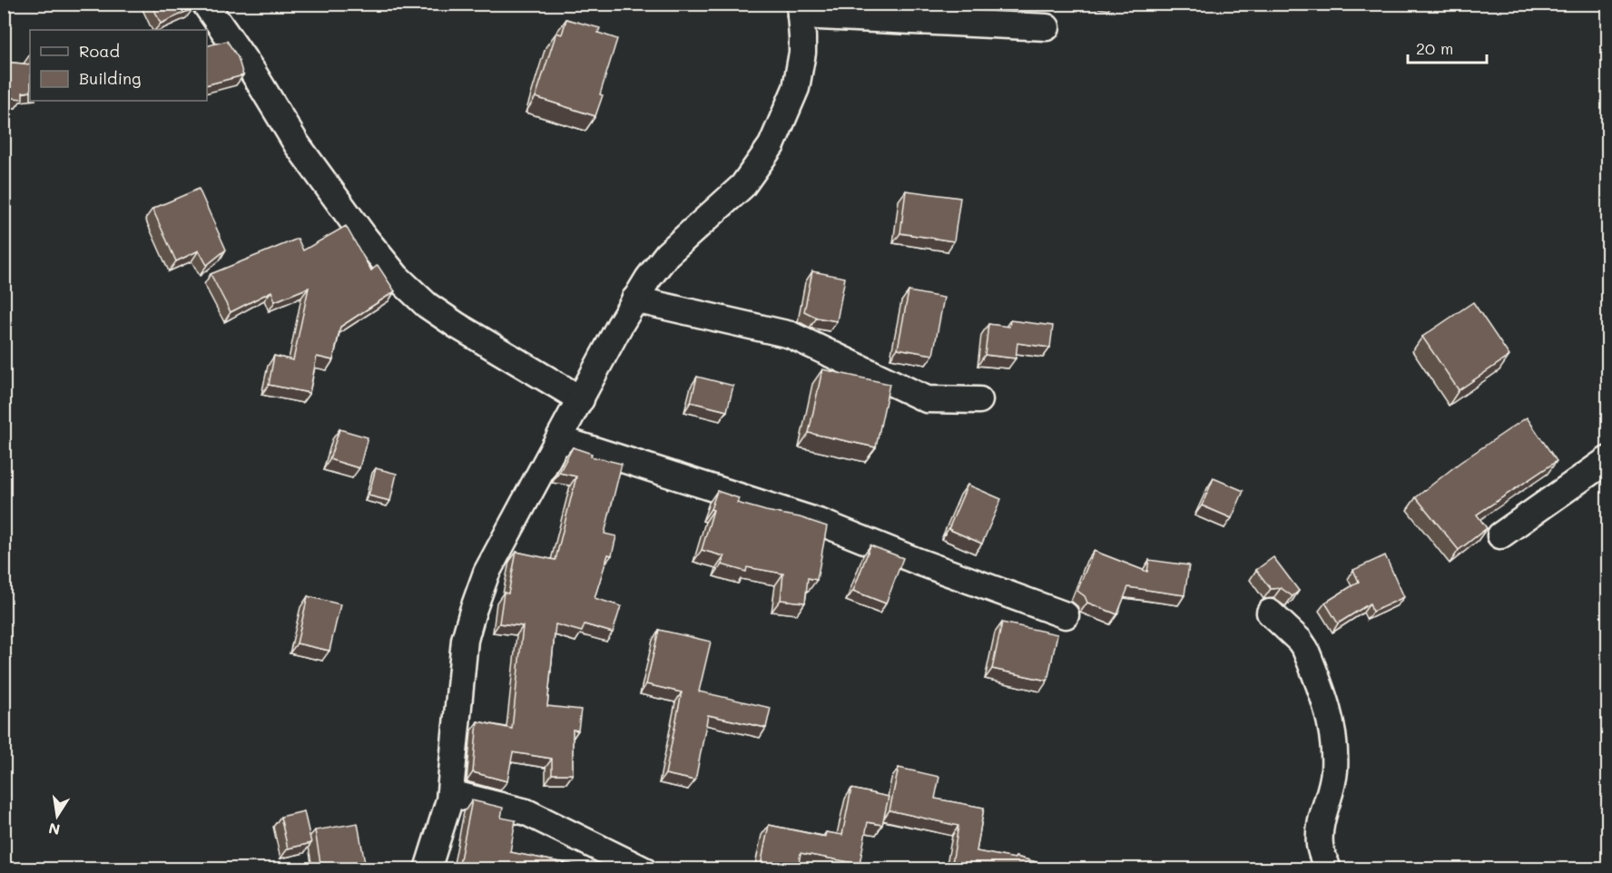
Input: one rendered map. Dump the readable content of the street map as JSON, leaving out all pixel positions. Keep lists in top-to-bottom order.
{
  "legend": ["Road", "Building"],
  "scale_bar": "20 m",
  "north": "bottom"
}
